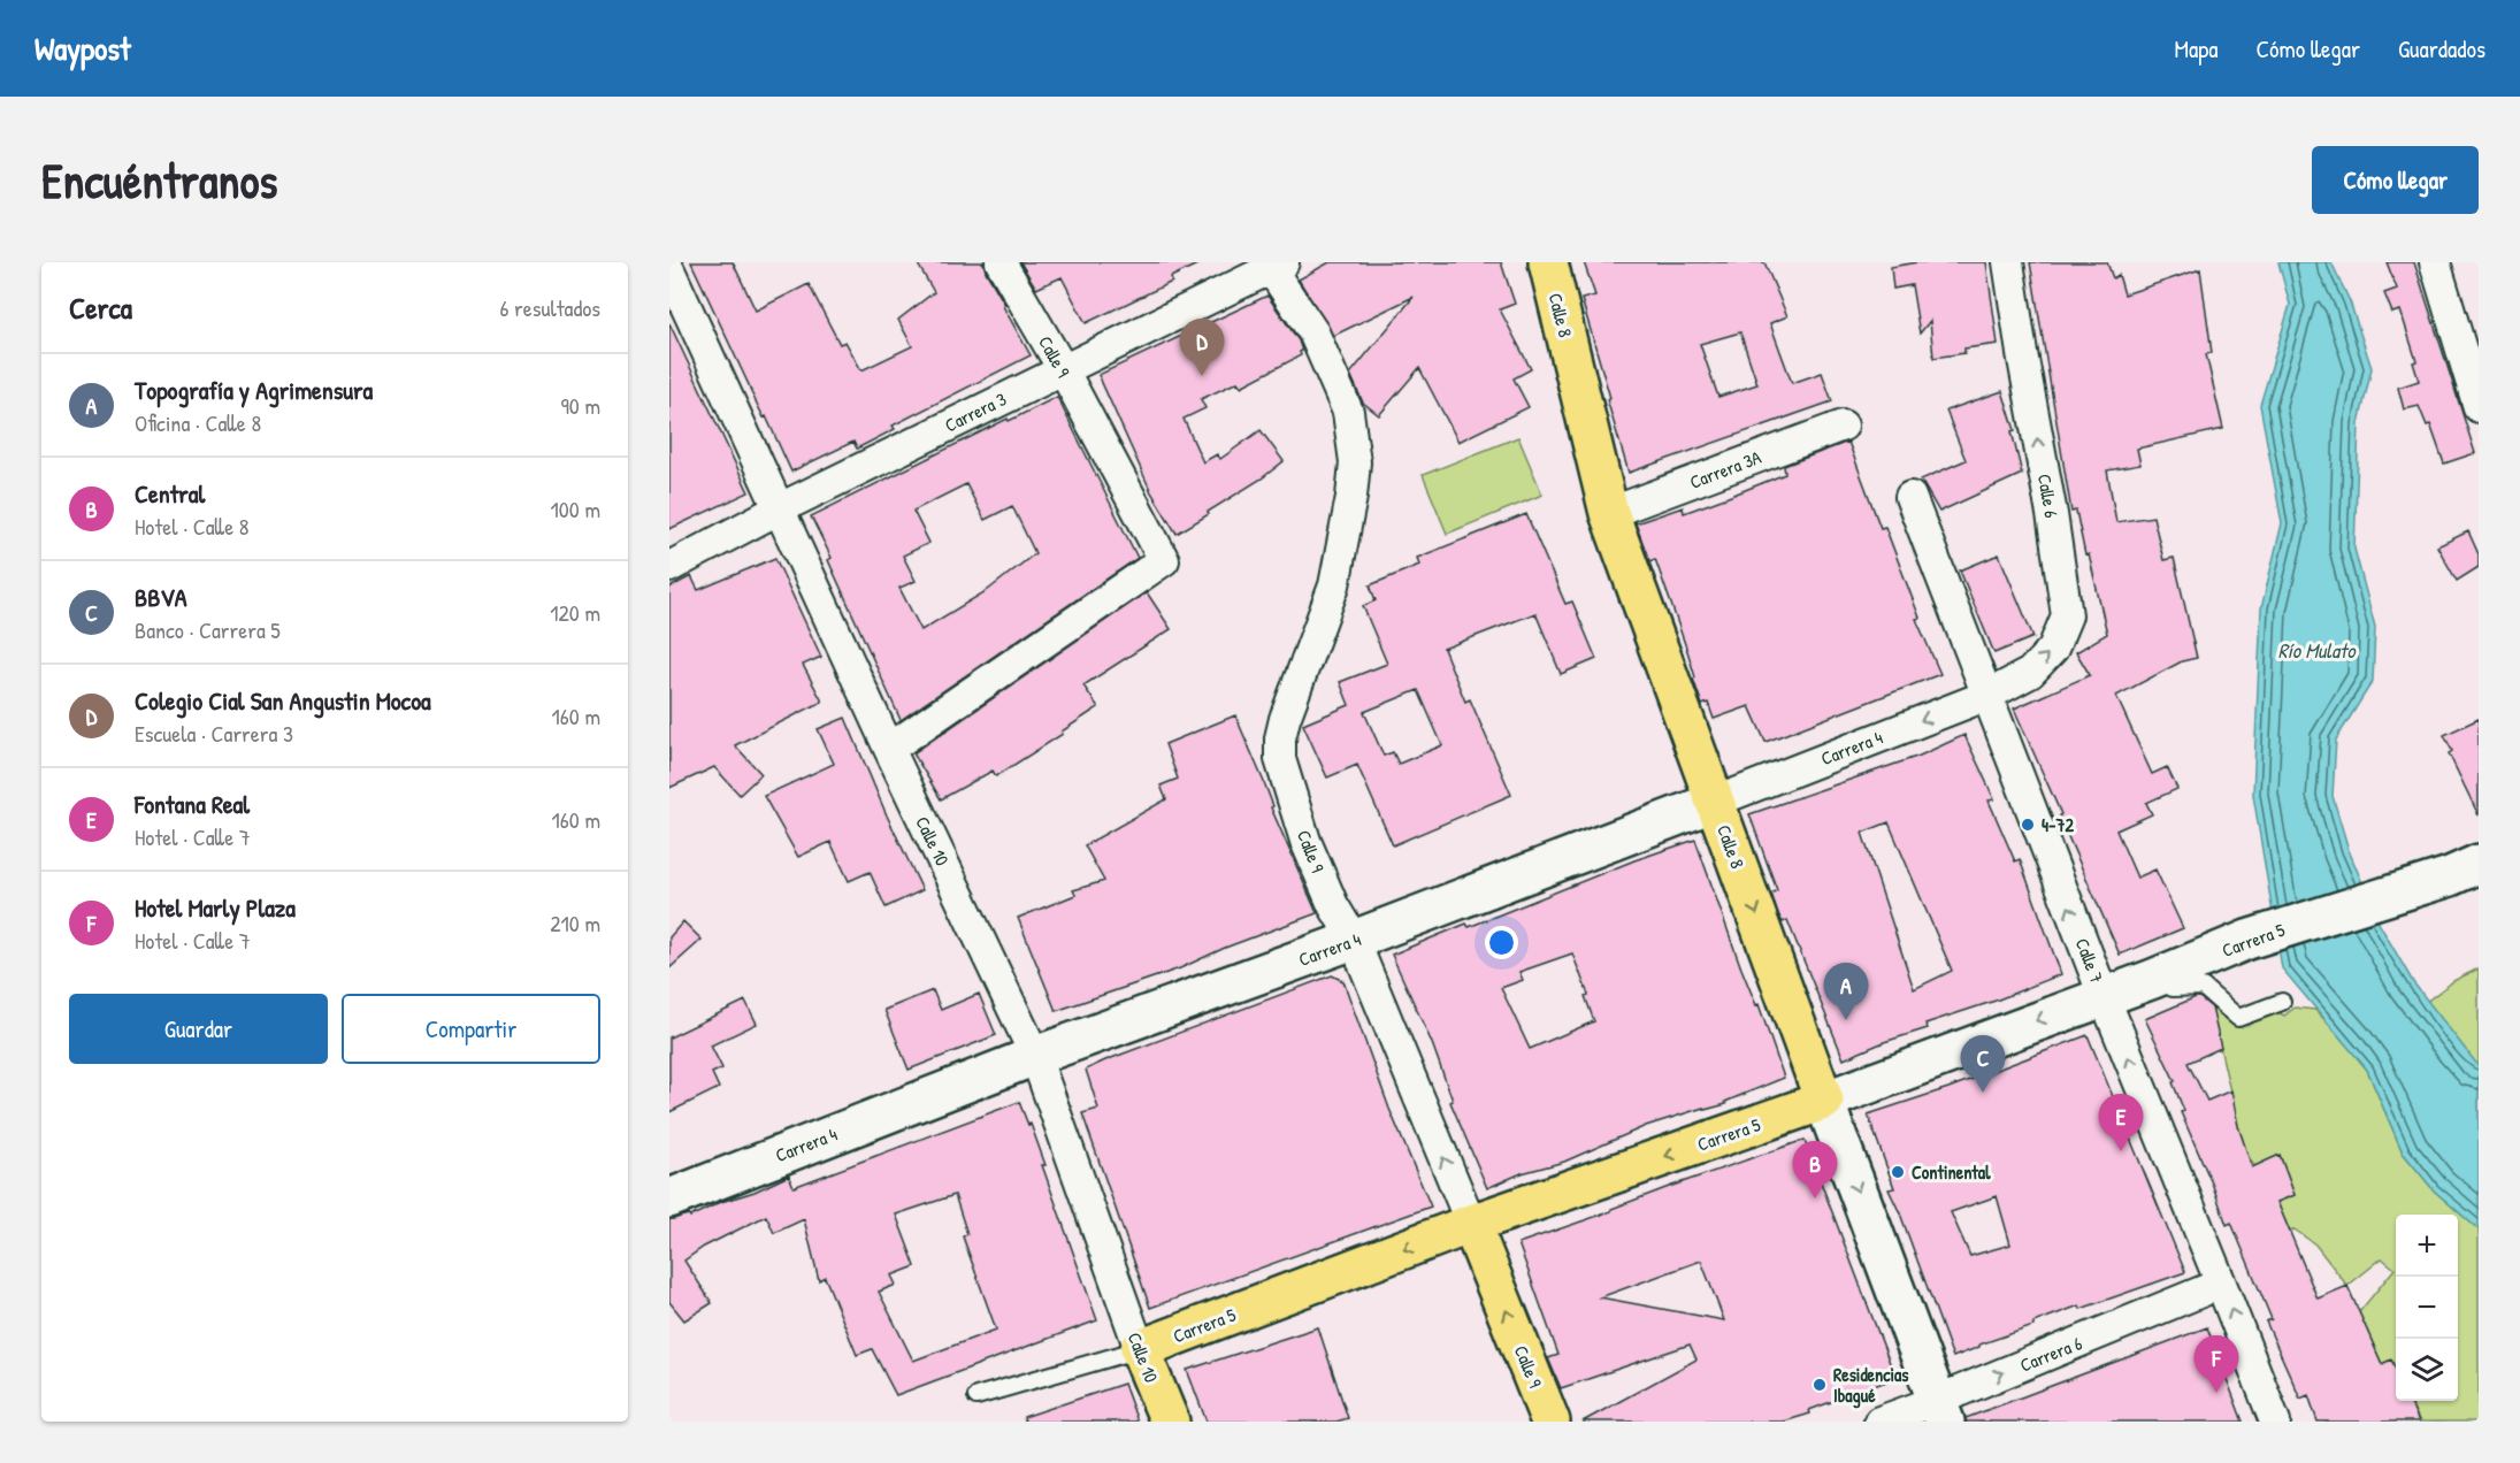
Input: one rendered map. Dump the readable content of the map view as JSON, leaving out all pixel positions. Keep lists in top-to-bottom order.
{
  "streets": {
    "main road": [
      "Calle 8",
      "Calle 9",
      "Calle 10",
      "Carrera 5"
    ],
    "street": [
      "Carrera 3",
      "Carrera 3A",
      "Calle 6",
      "Carrera 4",
      "Calle 7",
      "Carrera 6"
    ]
  },
  "crossings": [
    ["Calle 8", "Carrera 3A"],
    ["Calle 8", "Carrera 4"],
    ["Calle 8", "Carrera 5"],
    ["Calle 8", "Carrera 6"],
    ["Calle 9", "Carrera 3"],
    ["Calle 9", "Carrera 4"],
    ["Calle 9", "Calle 10"],
    ["Calle 9", "Carrera 5"],
    ["Carrera 3", "Calle 10"],
    ["Calle 6", "Carrera 4"],
    ["Calle 6", "Calle 7"],
    ["Carrera 4", "Calle 10"],
    ["Carrera 4", "Calle 7"],
    ["Calle 10", "Carrera 5"],
    ["Carrera 5", "Calle 7"],
    ["Calle 7", "Carrera 6"]
  ],
  "one_way": [
    "Calle 8",
    "Calle 6",
    "Carrera 5",
    "Calle 7",
    "Carrera 6"
  ],
  "water": ["Río Mulato"],
  "places": ["4-72", "Continental", "Residencias Ibagué"],
  "page": {
    "header": "Waypost",
    "nav": ["Mapa", "Cómo llegar", "Guardados"],
    "buttons": [
      "Cómo llegar",
      ["Guardar", "Compartir"]
    ],
    "title": "Encuéntranos",
    "heading": ["Cerca", "6 resultados"],
    "pins": [
      "D",
      "A",
      "C",
      "E",
      "B",
      "F"
    ],
    "list": [
      {
        "mark": "A",
        "name": "Topografía y Agrimensura",
        "note": "Oficina · Calle 8",
        "value": "90 m"
      },
      {
        "mark": "B",
        "name": "Central",
        "note": "Hotel · Calle 8",
        "value": "100 m"
      },
      {
        "mark": "C",
        "name": "BBVA",
        "note": "Banco · Carrera 5",
        "value": "120 m"
      },
      {
        "mark": "D",
        "name": "Colegio Cial San Angustin Mocoa",
        "note": "Escuela · Carrera 3",
        "value": "160 m"
      },
      {
        "mark": "E",
        "name": "Fontana Real",
        "note": "Hotel · Calle 7",
        "value": "160 m"
      },
      {
        "mark": "F",
        "name": "Hotel Marly Plaza",
        "note": "Hotel · Calle 7",
        "value": "210 m"
      }
    ],
    "map_buttons": ["+", "−"]
  }
}
